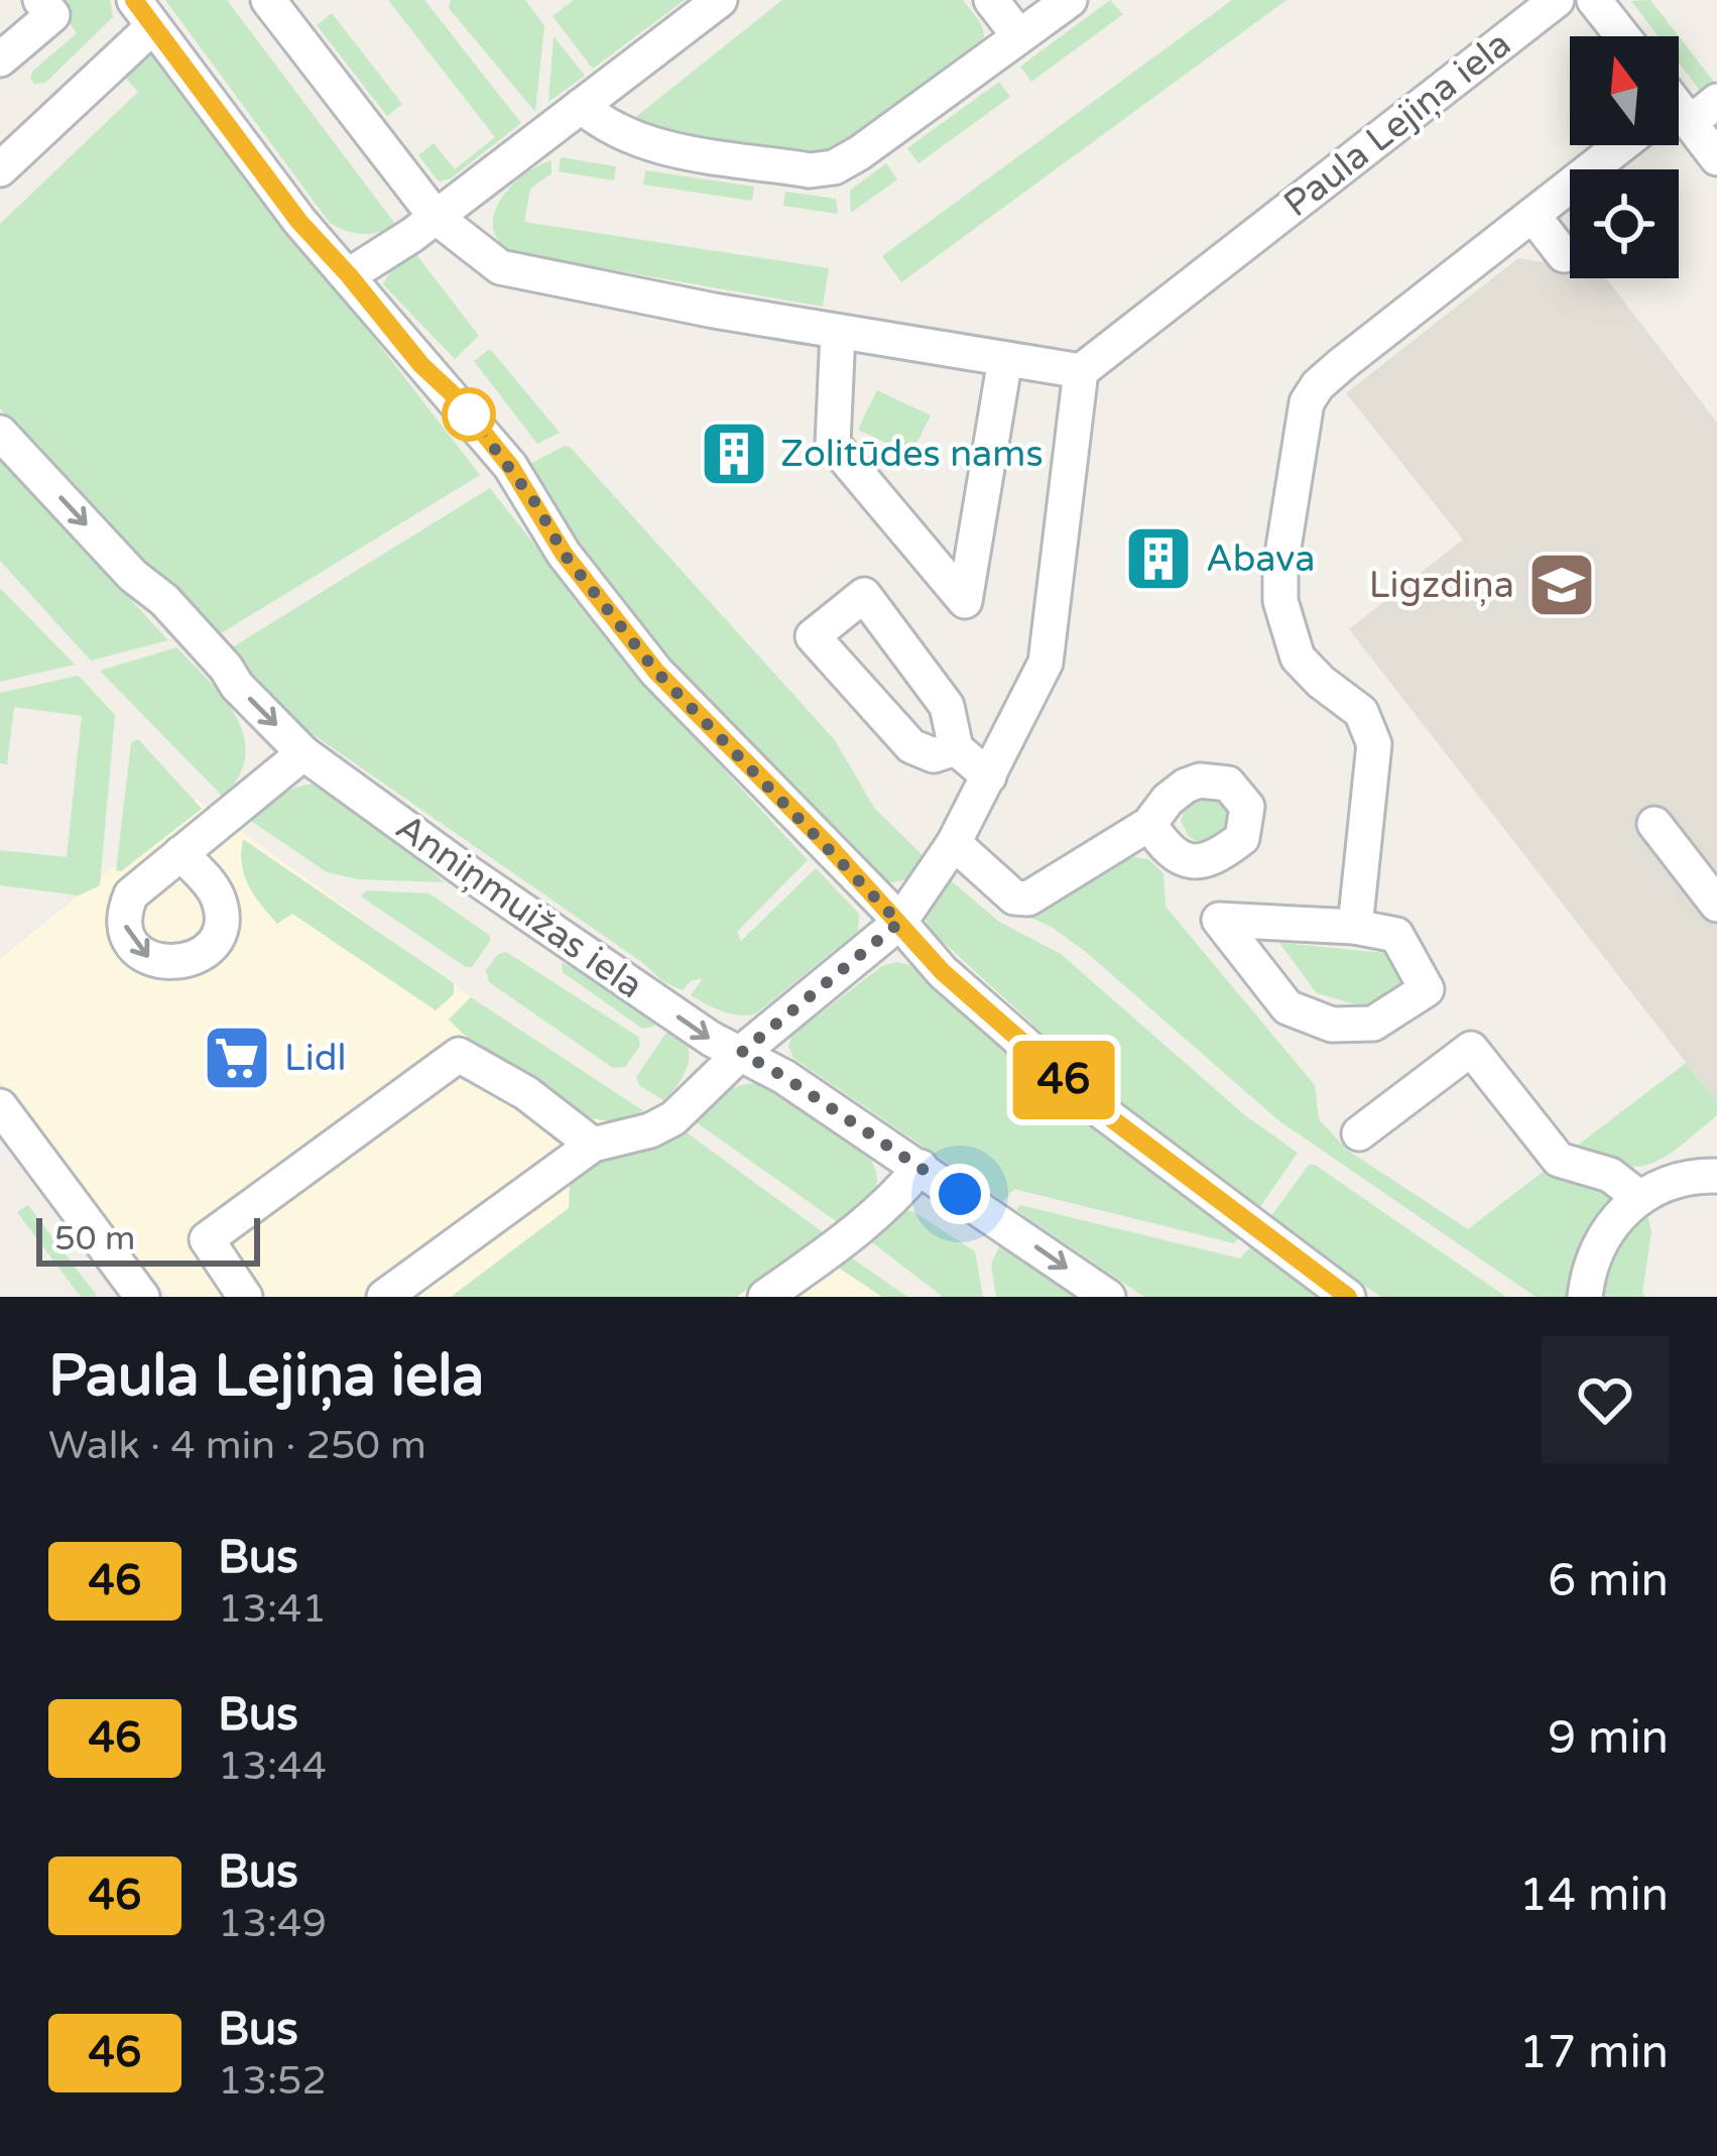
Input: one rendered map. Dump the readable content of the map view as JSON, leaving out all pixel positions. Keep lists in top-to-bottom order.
{
  "streets": {
    "street": ["Paula Lejiņa iela", "Anniņmuižas iela"]
  },
  "places": {
    "building": ["Zolitūdes nams", "Abava"],
    "school or university": ["Ligzdiņa"],
    "supermarket": ["Lidl"]
  },
  "lines": ["bus line 46"],
  "scale_bar": "50 m",
  "north": "top",
  "page": {
    "on_map": "46",
    "scale": "50 m",
    "heading": ["Paula Lejiņa iela", "Walk · 4 min · 250 m"],
    "list": [
      {
        "mark": "46",
        "name": "Bus",
        "note": "13:41",
        "value": "6 min"
      },
      {
        "mark": "46",
        "name": "Bus",
        "note": "13:44",
        "value": "9 min"
      },
      {
        "mark": "46",
        "name": "Bus",
        "note": "13:49",
        "value": "14 min"
      },
      {
        "mark": "46",
        "name": "Bus",
        "note": "13:52",
        "value": "17 min"
      }
    ]
  }
}
